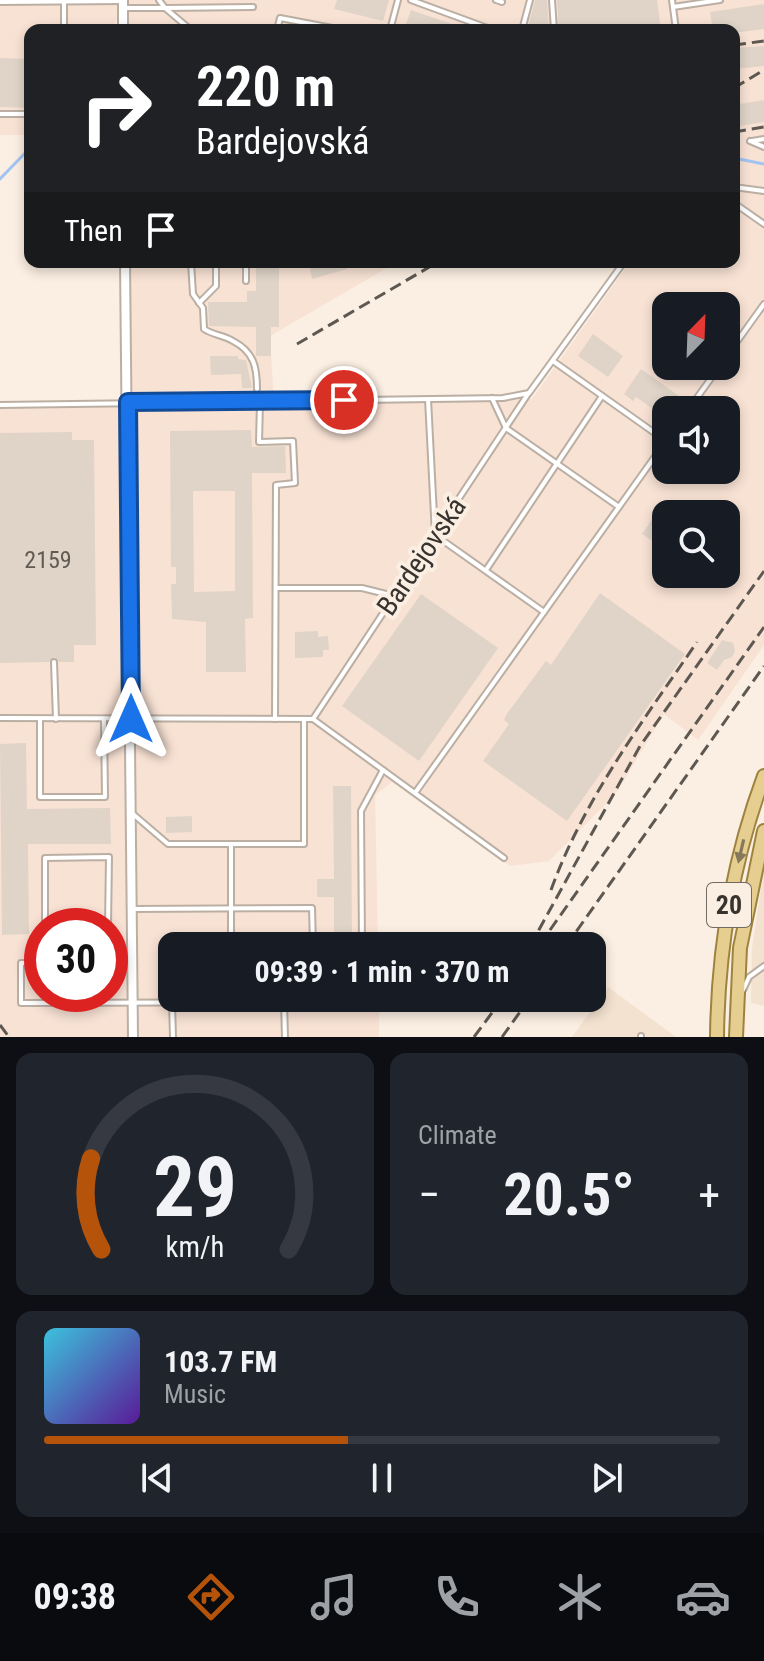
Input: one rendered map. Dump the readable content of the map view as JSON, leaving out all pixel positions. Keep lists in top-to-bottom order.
{
  "streets": {
    "main road": ["20"],
    "lane": ["Bardejovská"]
  },
  "house_numbers": ["2159"],
  "north": "top right",
  "page": {
    "turn": ["220 m", "Bardejovská"],
    "then": "Then",
    "limit": "30",
    "trip": "09:39 · 1 min · 370 m",
    "tile": "Climate",
    "heat": ["−", "20.5°", "+"],
    "song": ["103.7 FM", "Music"],
    "tabs": "09:38",
    "gauge": ["29", "km/h"]
  }
}
